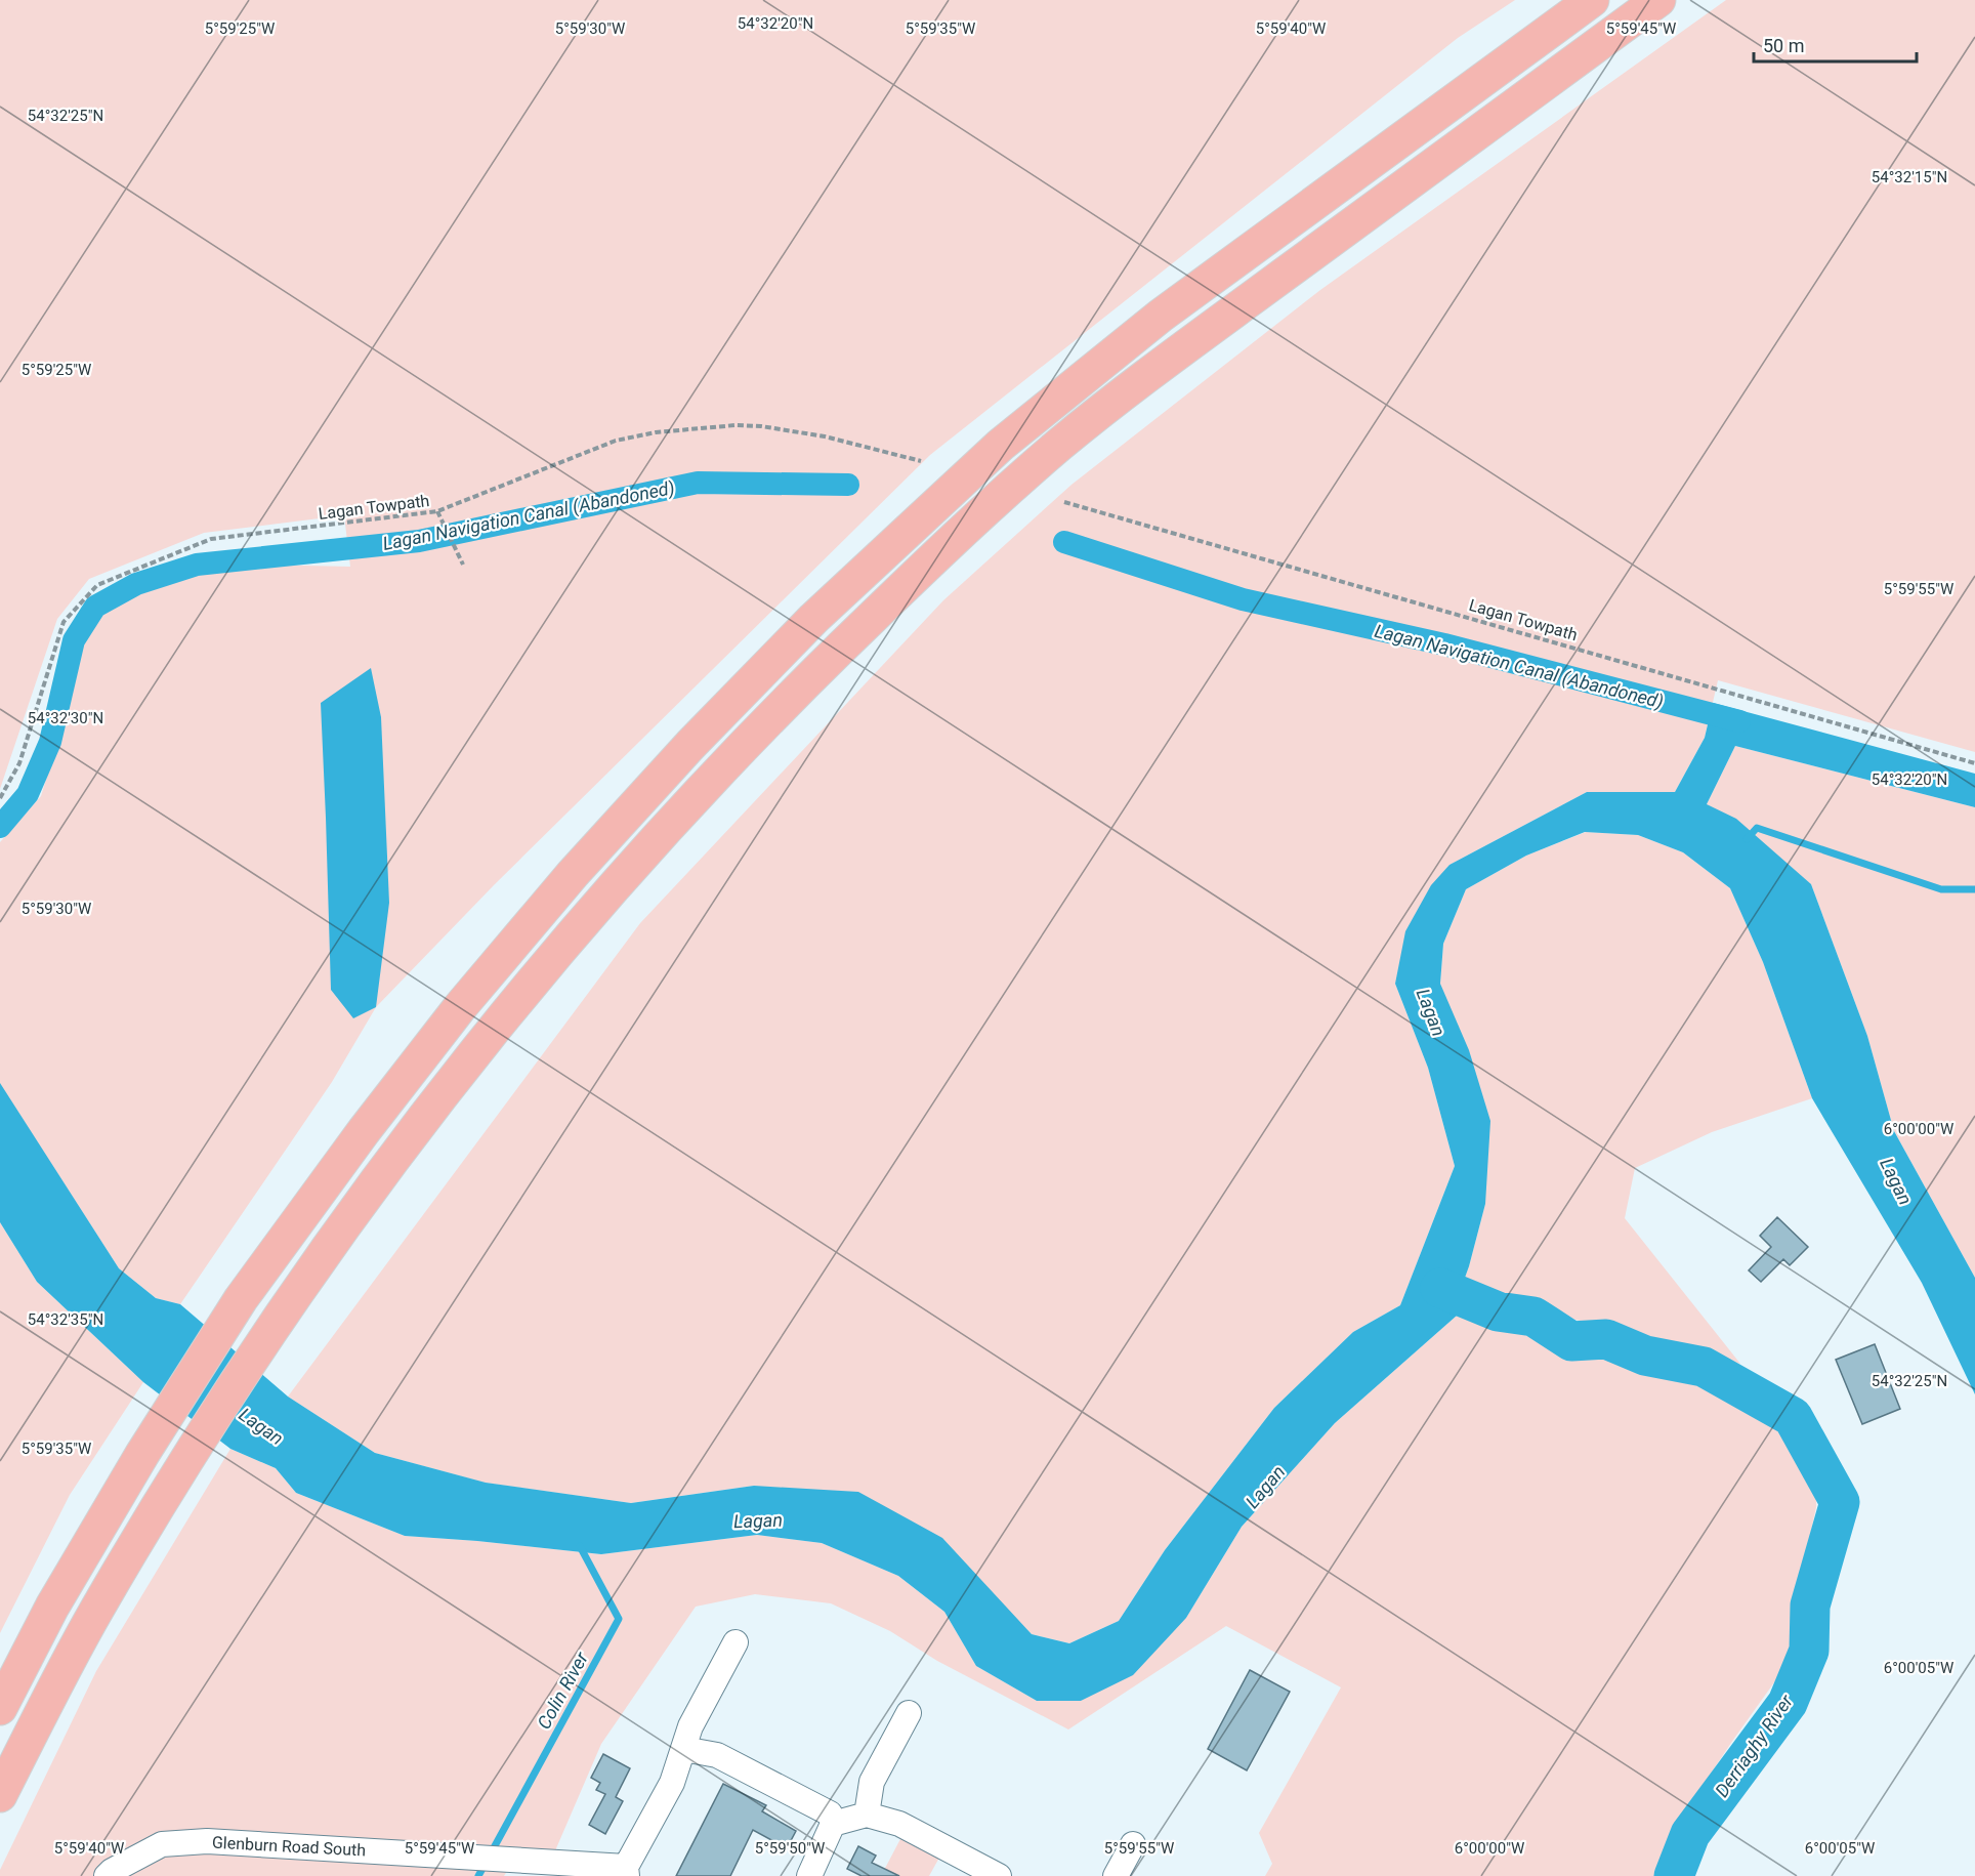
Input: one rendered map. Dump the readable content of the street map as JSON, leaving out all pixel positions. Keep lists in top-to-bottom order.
{
  "streets": {
    "lane": ["Glenburn Road South"],
    "path": ["Lagan Towpath"]
  },
  "water": [
    "Lagan Navigation Canal (Abandoned)",
    "Lagan",
    "Colin River",
    "Derriaghy River"
  ],
  "scale_bar": "50 m",
  "coordinates": [
    "54°32'20\"N",
    "5°59'25\"W",
    "5°59'30\"W",
    "5°59'35\"W",
    "5°59'40\"W",
    "5°59'45\"W",
    "54°32'25\"N",
    "54°32'15\"N",
    "5°59'55\"W",
    "54°32'30\"N",
    "6°00'00\"W",
    "54°32'35\"N",
    "6°00'05\"W",
    "5°59'50\"W"
  ]
}
